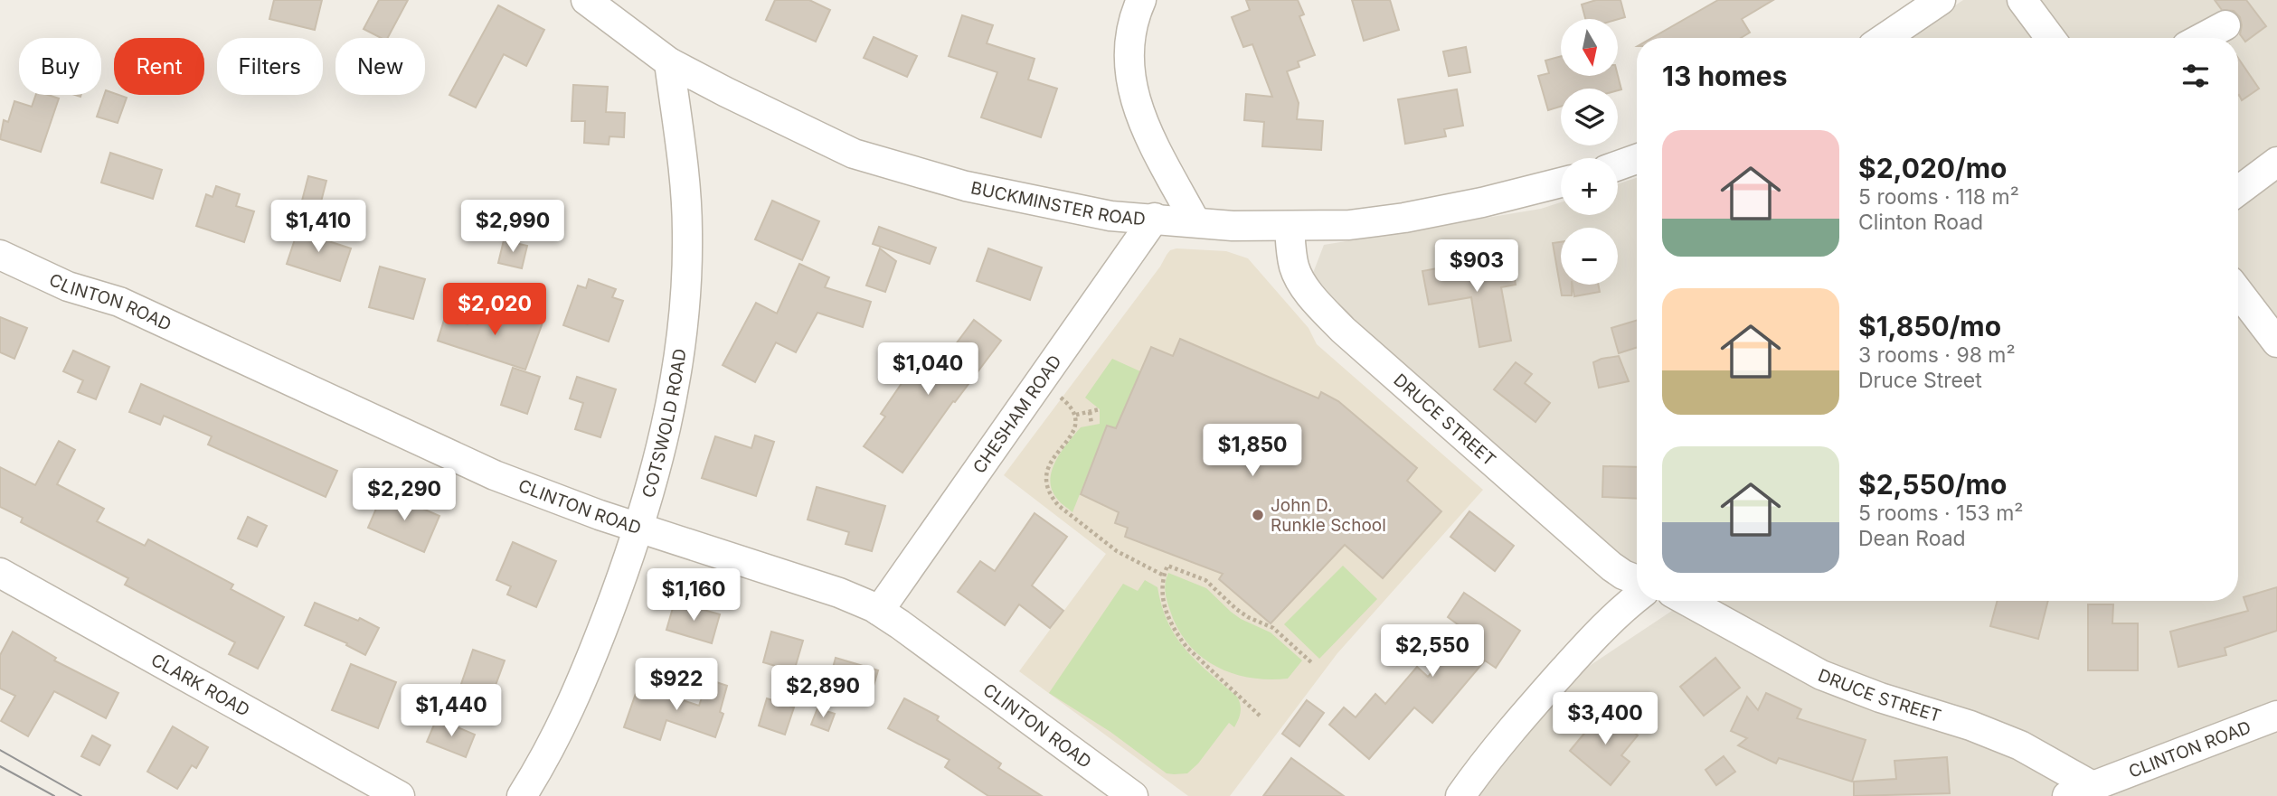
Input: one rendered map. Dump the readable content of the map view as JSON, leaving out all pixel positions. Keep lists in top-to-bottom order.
{
  "streets": {
    "street": [
      "BUCKMINSTER ROAD",
      "CLINTON ROAD",
      "CHESHAM ROAD",
      "DRUCE STREET",
      "COTSWOLD ROAD",
      "CLARK ROAD"
    ]
  },
  "crossings": [
    ["BUCKMINSTER ROAD", "CHESHAM ROAD"],
    ["BUCKMINSTER ROAD", "DRUCE STREET"],
    ["BUCKMINSTER ROAD", "COTSWOLD ROAD"],
    ["CLINTON ROAD", "CHESHAM ROAD"],
    ["CLINTON ROAD", "DRUCE STREET"],
    ["CLINTON ROAD", "COTSWOLD ROAD"]
  ],
  "places": ["John D. Runkle School"],
  "north": "bottom",
  "page": {
    "map_buttons": ["+", "−"],
    "chip": [
      "Buy",
      "Rent",
      "Filters",
      "New"
    ],
    "heading": "13 homes",
    "list": [
      {
        "name": "$2,020/mo",
        "note": "5 rooms · 118 m² · Clinton Road"
      },
      {
        "name": "$1,850/mo",
        "note": "3 rooms · 98 m² · Druce Street"
      },
      {
        "name": "$2,550/mo",
        "note": "5 rooms · 153 m² · Dean Road"
      }
    ],
    "price": [
      "$1,410",
      "$2,990",
      "$903",
      "$2,020",
      "$1,040",
      "$1,850",
      "$2,290",
      "$1,160",
      "$2,550",
      "$922",
      "$2,890",
      "$1,440",
      "$3,400"
    ]
  }
}
